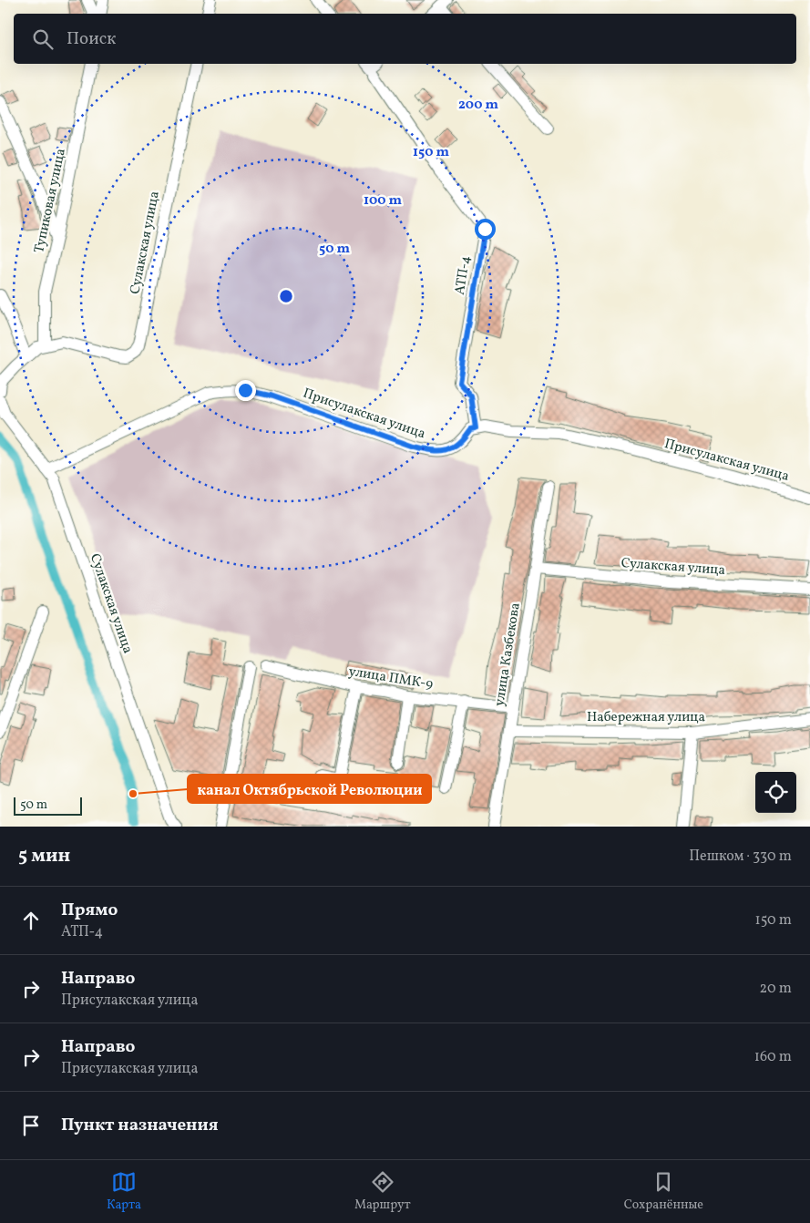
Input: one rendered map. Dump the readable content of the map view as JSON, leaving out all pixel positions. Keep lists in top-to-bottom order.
{
  "streets": {
    "street": [
      "Тупиковая улица",
      "Сулакская улица",
      "АТП-4",
      "Присулакская улица",
      "улица Казбекова",
      "улица ПМК-9",
      "Набережная улица"
    ]
  },
  "crossings": [
    ["Тупиковая улица", "Сулакская улица"],
    ["Сулакская улица", "Присулакская улица"],
    ["Сулакская улица", "улица Казбекова"],
    ["АТП-4", "Присулакская улица"],
    ["улица Казбекова", "улица ПМК-9"],
    ["улица Казбекова", "Набережная улица"]
  ],
  "places": ["канал Октябрьской Революции"],
  "scale_bar": "50 m",
  "page": {
    "search": "Поиск",
    "scale": "50 m",
    "heading": ["5 мин", "Пешком · 330 m"],
    "list": [
      ["Прямо", "АТП-4", "150 m"],
      ["Направо", "Присулакская улица", "20 m"],
      ["Направо", "Присулакская улица", "160 m"],
      "Пункт назначения"
    ],
    "nav": ["Карта", "Маршрут", "Сохранённые"]
  },
  "rings": [
    "200 m",
    "150 m",
    "100 m",
    "50 m"
  ]
}
